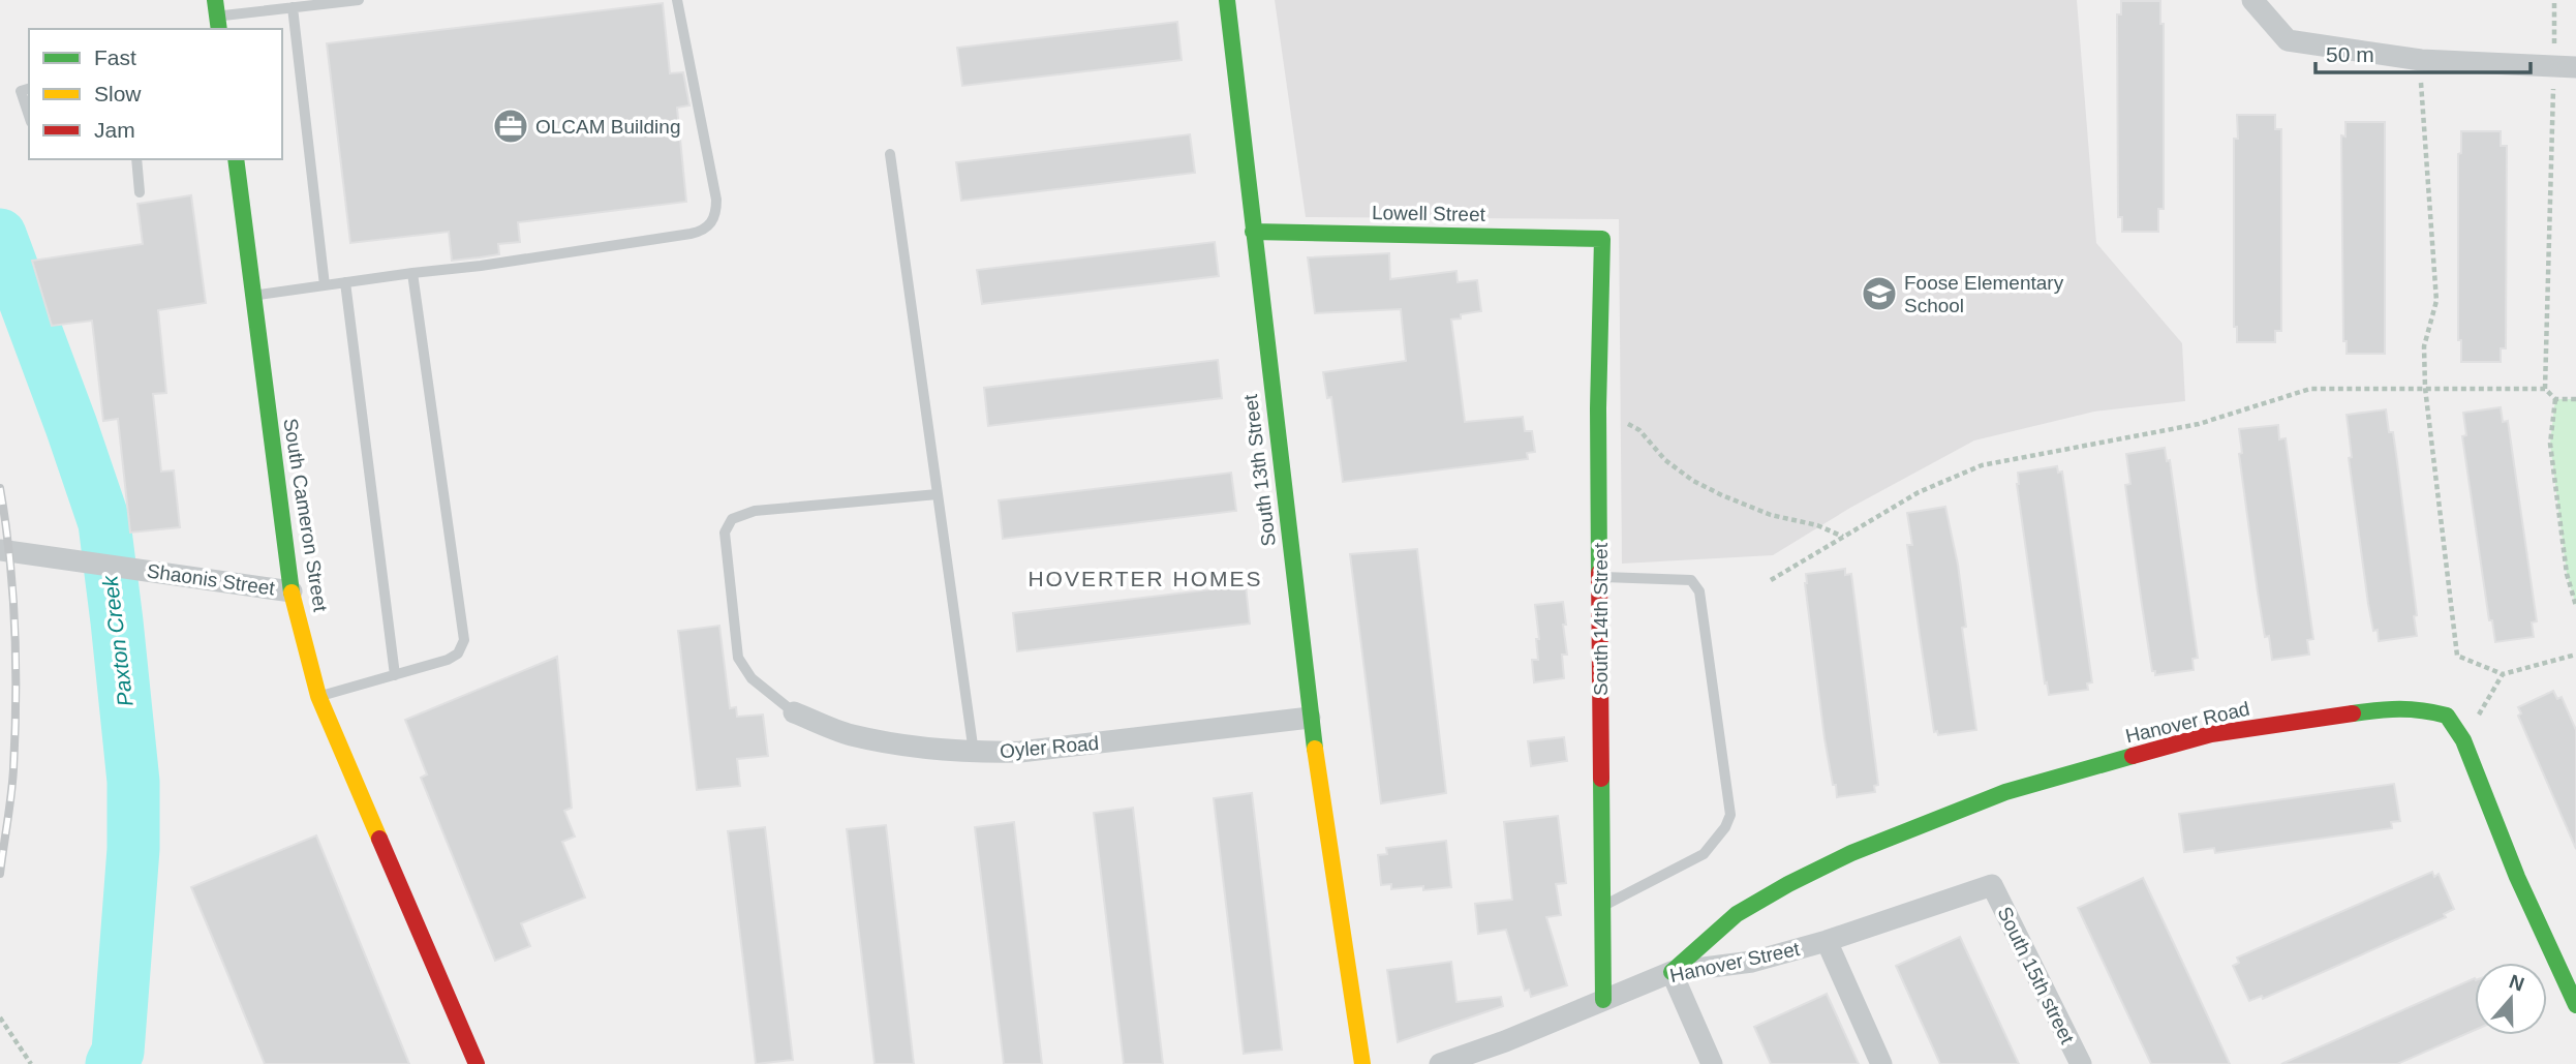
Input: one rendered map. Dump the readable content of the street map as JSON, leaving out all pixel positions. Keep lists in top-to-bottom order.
{
  "streets": {
    "street": [
      "Lowell Street",
      "South 13th Street",
      "South Cameron Street",
      "Shaonis Street",
      "South 14th Street",
      "Hanover Road",
      "Oyler Road",
      "Hanover Street",
      "South 15th street"
    ]
  },
  "crossings": [
    ["Lowell Street", "South 13th Street"],
    ["Lowell Street", "South 14th Street"],
    ["South 13th Street", "Oyler Road"],
    ["South Cameron Street", "Shaonis Street"],
    ["South 14th Street", "Hanover Street"],
    ["Hanover Road", "Hanover Street"],
    ["Hanover Street", "South 15th street"]
  ],
  "districts": ["HOVERTER HOMES"],
  "water": ["Paxton Creek"],
  "places": {
    "office": ["OLCAM Building"],
    "school or university": ["Foose Elementary School"]
  },
  "legend": ["Fast", "Slow", "Jam"],
  "scale_bar": "50 m",
  "north": "top"
}
